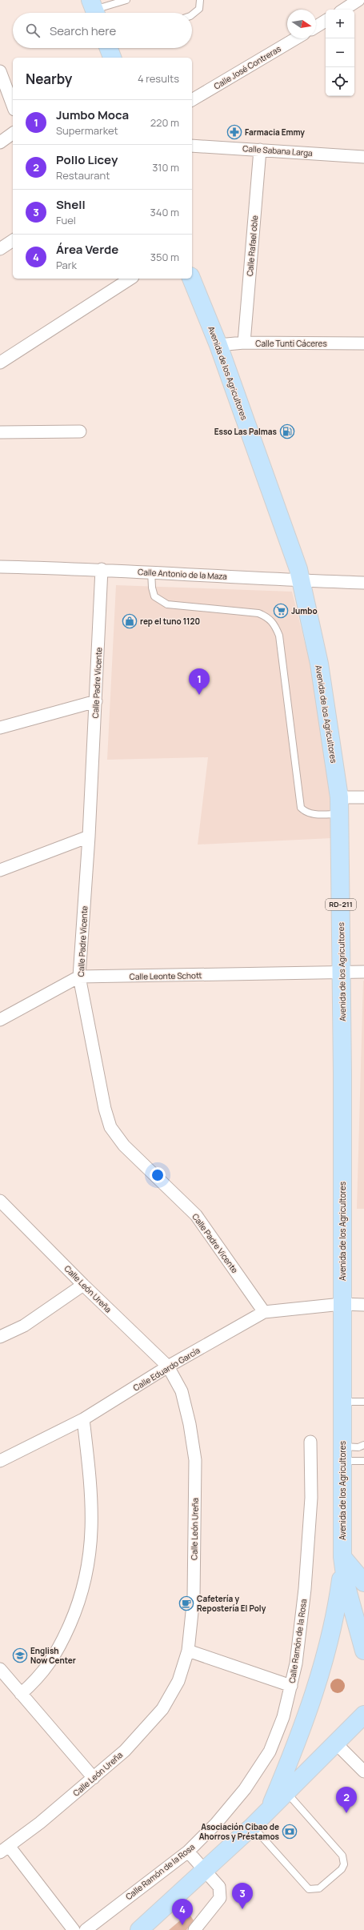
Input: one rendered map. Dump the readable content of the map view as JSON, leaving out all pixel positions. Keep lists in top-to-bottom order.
{
  "streets": {
    "main road": ["Avenida de los Agricultores", "RD-211"],
    "street": [
      "Calle José Contreras",
      "Calle Sabana Larga",
      "Calle Rafael oble",
      "Calle Tunti Cáceres",
      "Calle Antonio de la Maza",
      "Calle Padre Vicente",
      "Calle Leonte Schott",
      "Calle León Ureña",
      "Calle Eduardo García",
      "Calle Ramón de la Rosa"
    ]
  },
  "crossings": [
    ["Calle Sabana Larga", "Calle Rafael oble"],
    ["Calle Rafael oble", "Calle Tunti Cáceres"],
    ["Calle Tunti Cáceres", "Avenida de los Agricultores"],
    ["Avenida de los Agricultores", "Calle Antonio de la Maza"],
    ["Avenida de los Agricultores", "Calle Leonte Schott"],
    ["Avenida de los Agricultores", "Calle Eduardo García"],
    ["Calle Antonio de la Maza", "Calle Padre Vicente"],
    ["Calle Padre Vicente", "Calle Leonte Schott"],
    ["Calle Padre Vicente", "Calle Eduardo García"],
    ["Calle León Ureña", "Calle Eduardo García"]
  ],
  "places": {
    "pharmacy": ["Farmacia Emmy"],
    "fuel station": ["Esso Las Palmas"],
    "supermarket": ["Jumbo"],
    "shop": ["rep el tuno 1120"],
    "cafe": ["Cafetería y Repostería El Poly"],
    "school or university": ["English Now Center"],
    "bank": ["Asociación Cibao de Ahorros y Préstamos"]
  },
  "north": "right",
  "page": {
    "map_buttons": ["+", "−"],
    "search": "Search here",
    "heading": ["Nearby", "4 results"],
    "list": [
      {
        "mark": "1",
        "name": "Jumbo Moca",
        "note": "Supermarket",
        "value": "220 m"
      },
      {
        "mark": "2",
        "name": "Pollo Licey",
        "note": "Restaurant",
        "value": "310 m"
      },
      {
        "mark": "3",
        "name": "Shell",
        "note": "Fuel",
        "value": "340 m"
      },
      {
        "mark": "4",
        "name": "Área Verde",
        "note": "Park",
        "value": "350 m"
      }
    ],
    "pins": [
      "1",
      "2",
      "3",
      "4"
    ]
  }
}
